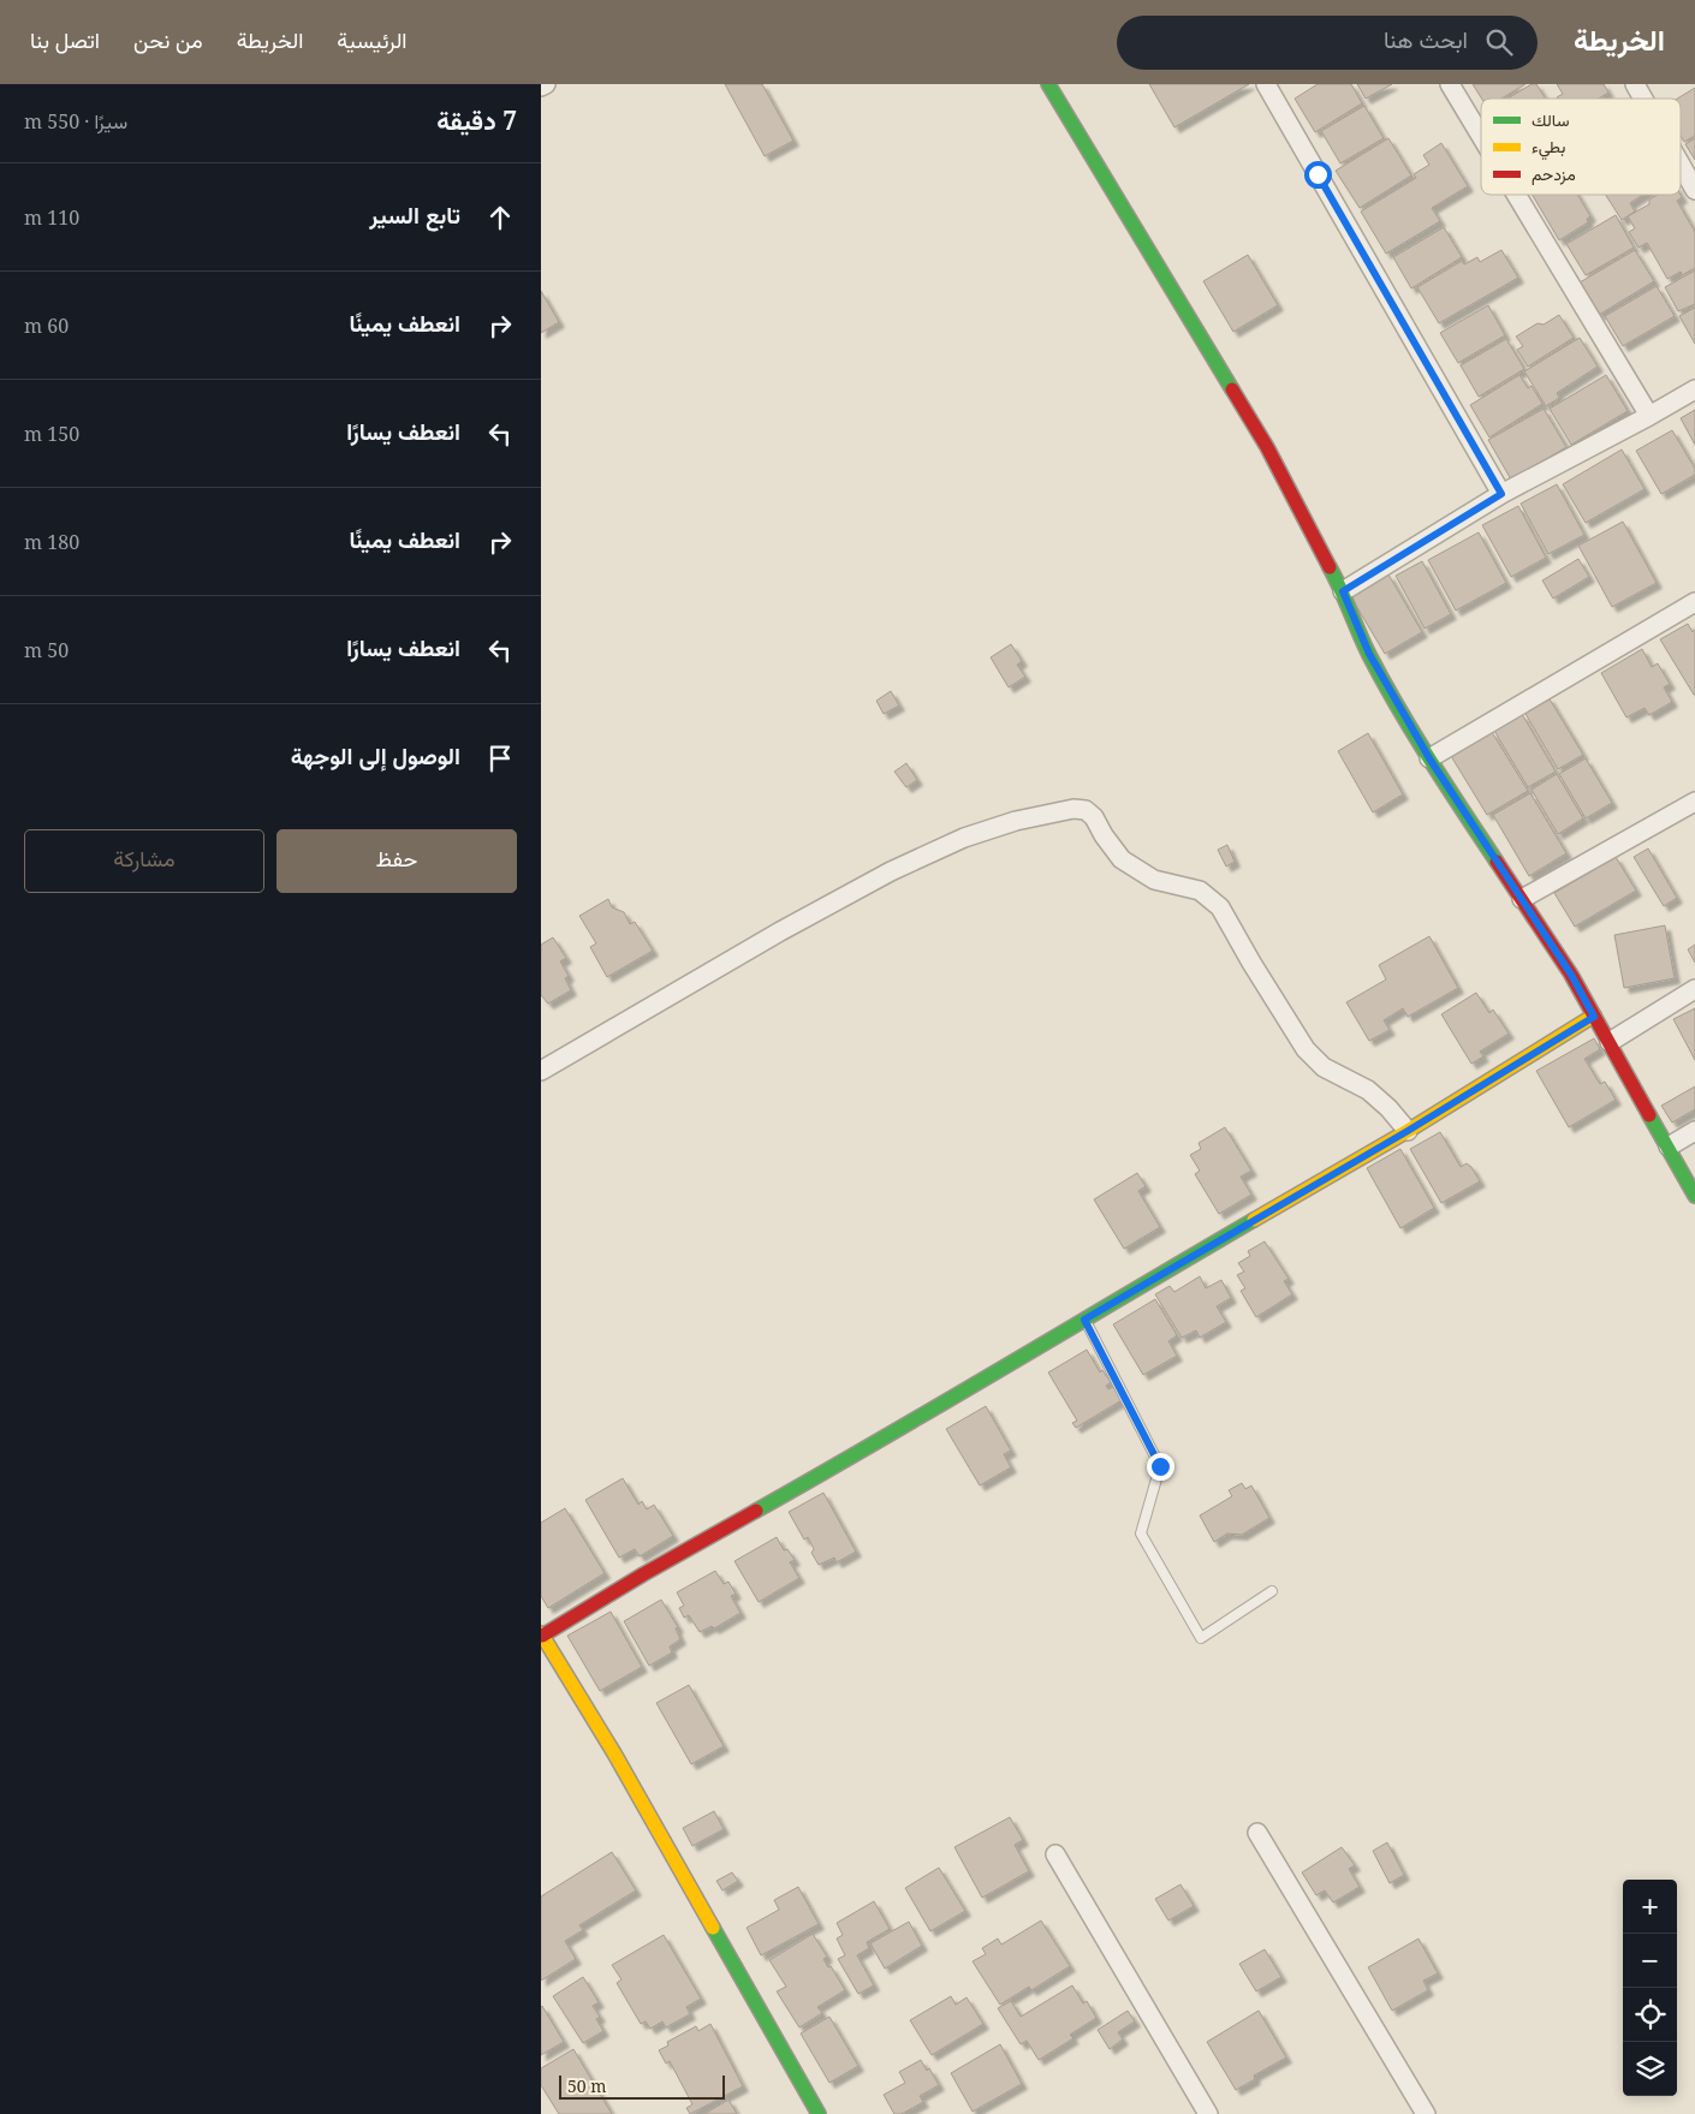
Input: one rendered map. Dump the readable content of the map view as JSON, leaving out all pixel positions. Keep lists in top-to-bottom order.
{
  "legend": ["سالك", "بطيء", "مزدحم"],
  "scale_bar": "50 m",
  "page": {
    "header": "الخريطة",
    "search": "ابحث هنا",
    "nav": [
      "الرئيسية",
      "الخريطة",
      "من نحن",
      "اتصل بنا"
    ],
    "heading": ["7 دقيقة", "سيرًا · 550 m"],
    "list": [
      ["تابع السير", "110 m"],
      ["انعطف يمينًا", "60 m"],
      ["انعطف يسارًا", "150 m"],
      ["انعطف يمينًا", "180 m"],
      ["انعطف يسارًا", "50 m"],
      "الوصول إلى الوجهة"
    ],
    "buttons": ["حفظ", "مشاركة"],
    "map_buttons": ["+", "−"],
    "scale": "50 m"
  }
}
